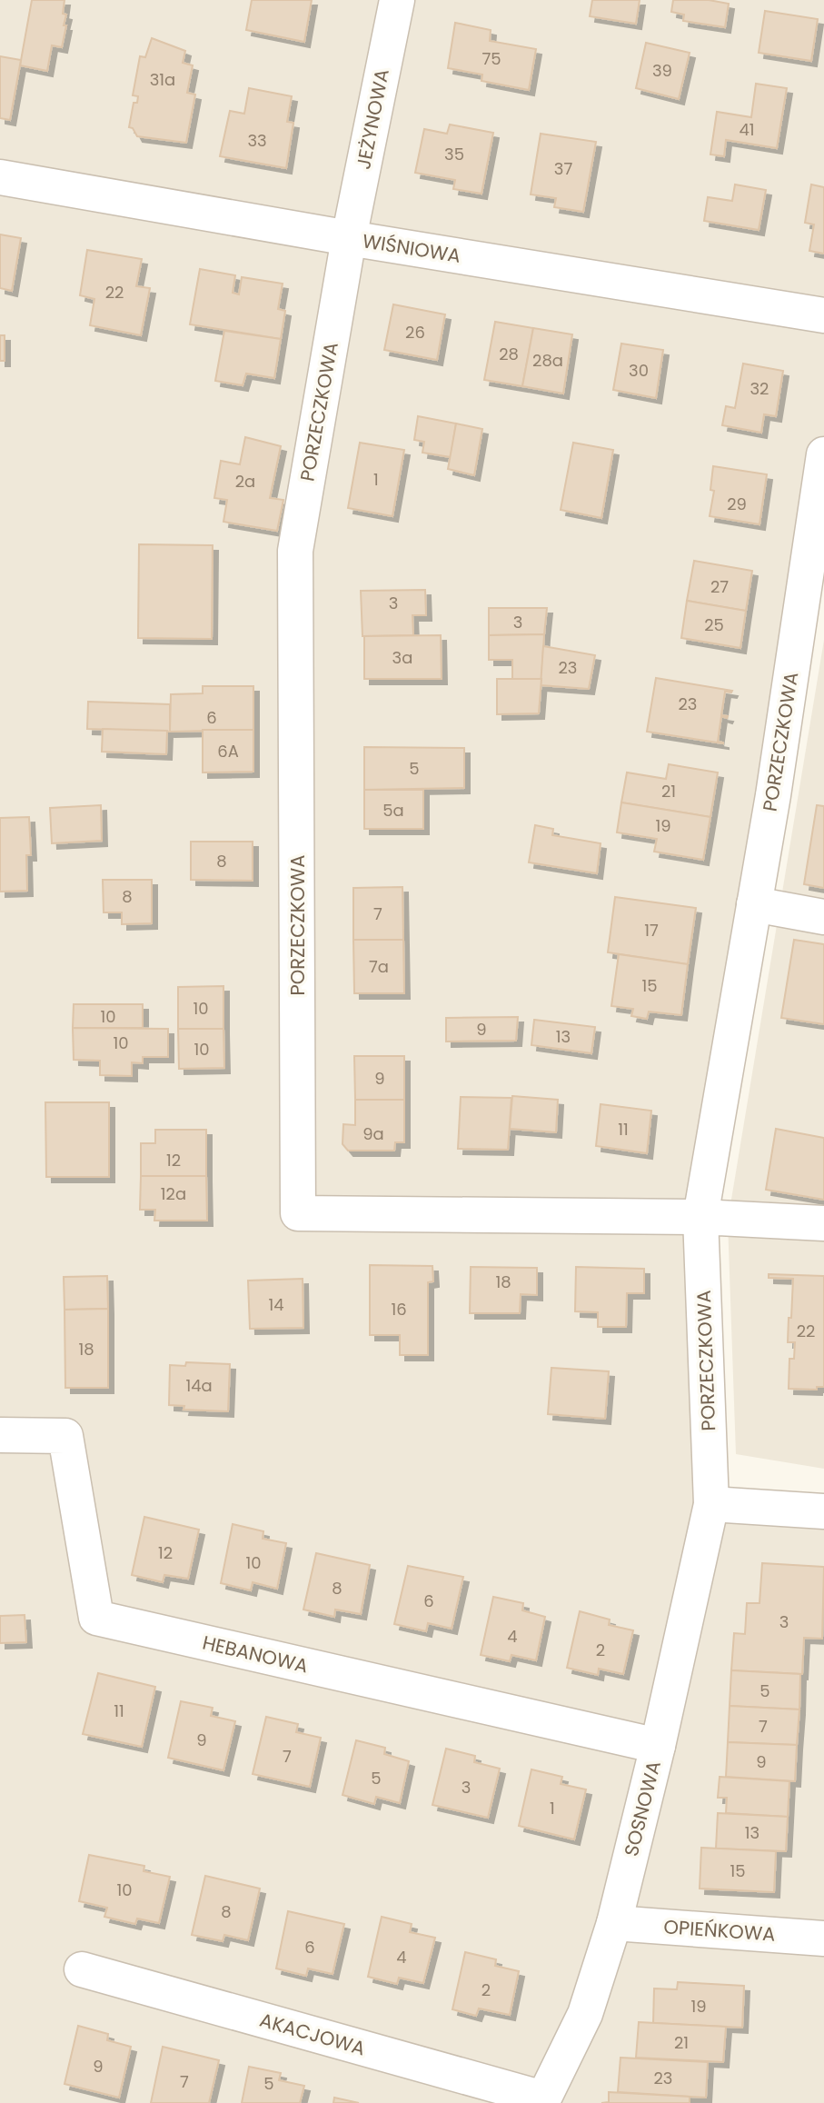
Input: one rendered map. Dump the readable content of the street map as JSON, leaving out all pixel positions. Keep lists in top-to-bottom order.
{
  "streets": {
    "street": [
      "JEŻYNOWA",
      "WIŚNIOWA",
      "PORZECZKOWA",
      "HEBANOWA",
      "SOSNOWA",
      "OPIEŃKOWA",
      "AKACJOWA"
    ]
  },
  "crossings": [
    ["JEŻYNOWA", "WIŚNIOWA"],
    ["JEŻYNOWA", "PORZECZKOWA"],
    ["WIŚNIOWA", "PORZECZKOWA"],
    ["PORZECZKOWA", "SOSNOWA"],
    ["HEBANOWA", "SOSNOWA"],
    ["SOSNOWA", "OPIEŃKOWA"],
    ["SOSNOWA", "AKACJOWA"]
  ],
  "house_numbers": [
    "75",
    "39",
    "31a",
    "41",
    "33",
    "35",
    "37",
    "22",
    "26",
    "28",
    "28a",
    "30",
    "32",
    "1",
    "2a",
    "29",
    "27",
    "3",
    "3",
    "25",
    "3a",
    "23",
    "23",
    "6",
    "6A",
    "5",
    "21",
    "5a",
    "19",
    "8",
    "8",
    "7",
    "17",
    "7a",
    "15",
    "10",
    "10",
    "9",
    "13",
    "10",
    "10",
    "9",
    "11",
    "9a",
    "12",
    "12a",
    "18",
    "14",
    "16",
    "22",
    "18",
    "14a",
    "12",
    "10",
    "8",
    "6",
    "3",
    "4",
    "2",
    "5",
    "11",
    "7",
    "9",
    "7",
    "9",
    "5",
    "3",
    "1",
    "13",
    "15",
    "10",
    "8",
    "6",
    "4",
    "2",
    "19",
    "21",
    "9",
    "23",
    "7",
    "5"
  ]
}
